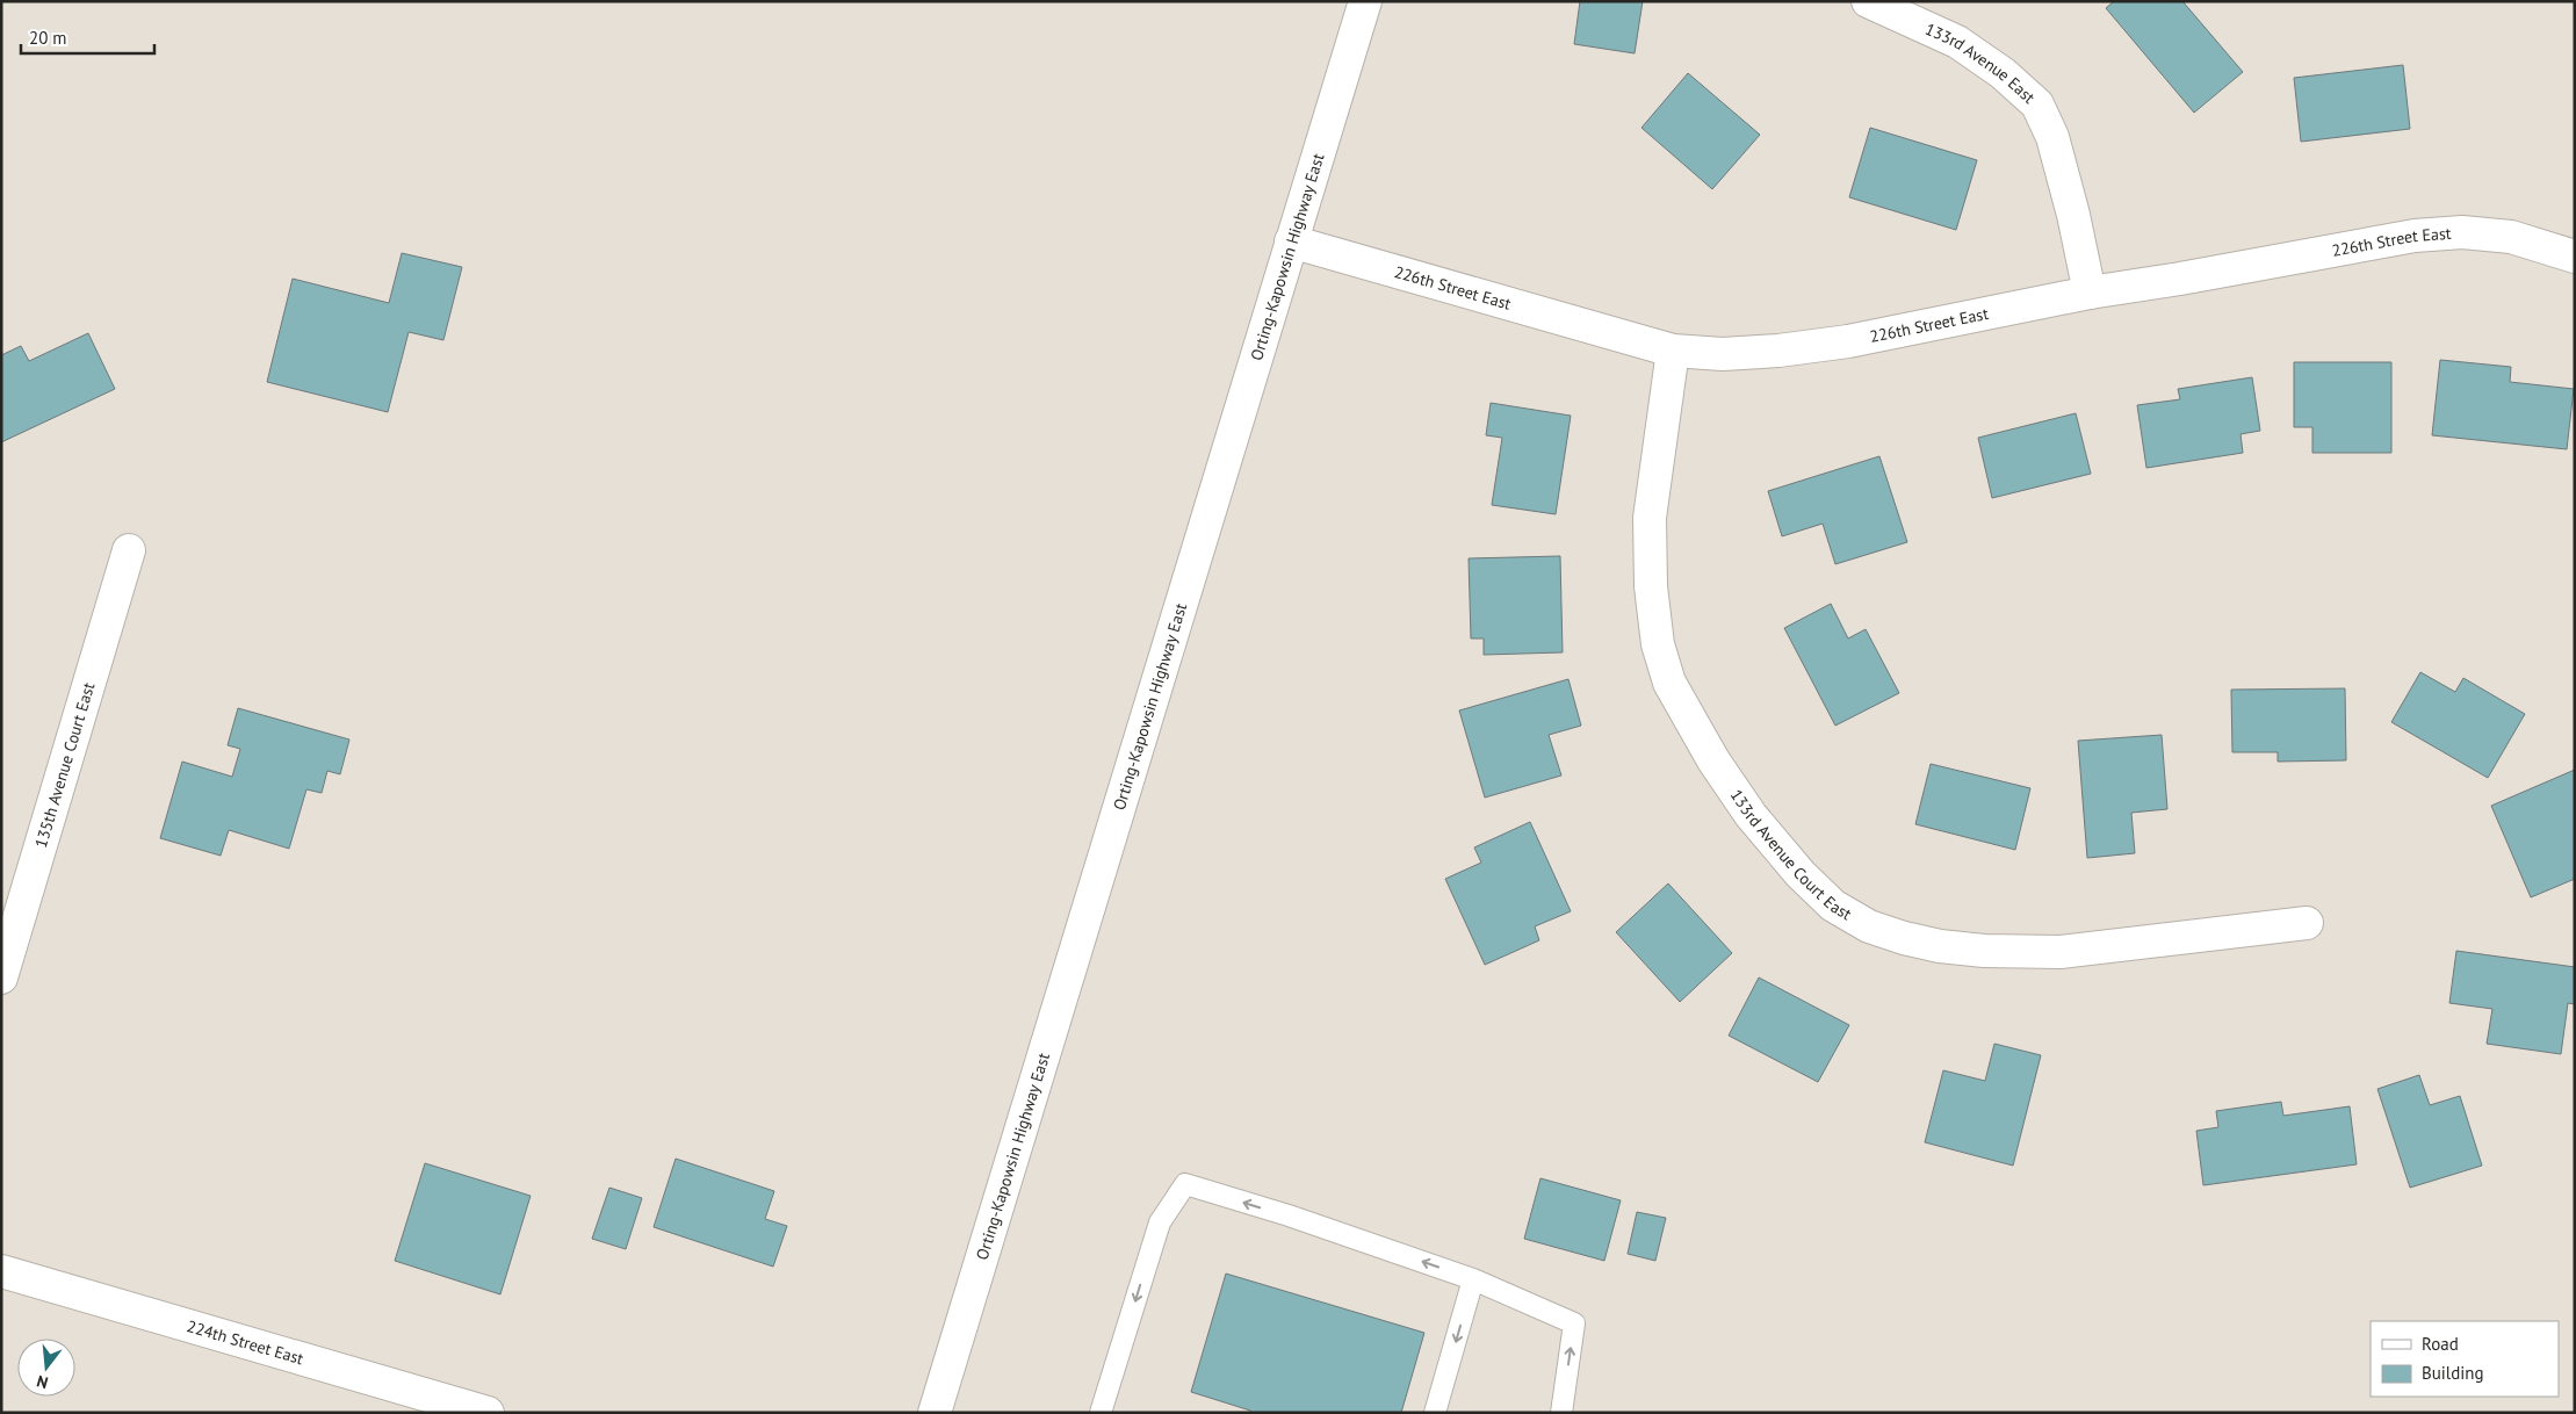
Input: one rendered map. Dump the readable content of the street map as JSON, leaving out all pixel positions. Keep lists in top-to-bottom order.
{
  "streets": {
    "street": [
      "133rd Avenue East",
      "226th Street East",
      "Orting-Kapowsin Highway East",
      "135th Avenue Court East",
      "133rd Avenue Court East",
      "224th Street East"
    ]
  },
  "crossings": [
    ["133rd Avenue East", "226th Street East"],
    ["226th Street East", "Orting-Kapowsin Highway East"],
    ["226th Street East", "133rd Avenue Court East"]
  ],
  "legend": ["Road", "Building"],
  "scale_bar": "20 m",
  "north": "bottom"
}
